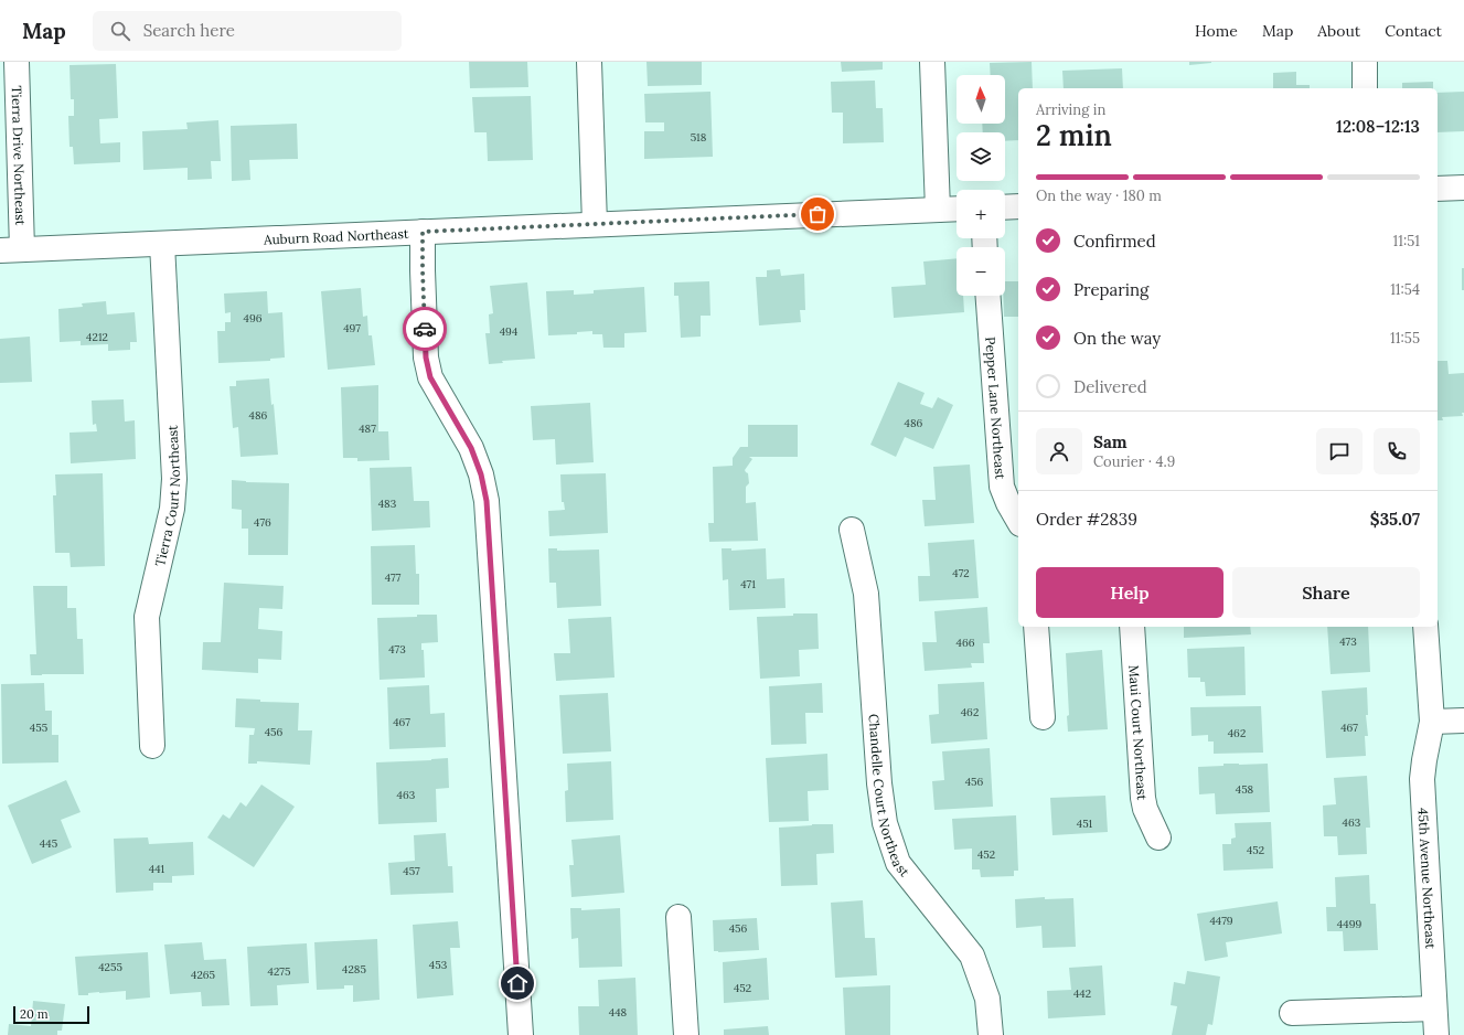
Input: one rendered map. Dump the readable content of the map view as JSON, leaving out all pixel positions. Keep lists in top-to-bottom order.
{
  "streets": {
    "street": [
      "Tierra Drive Northeast",
      "Auburn Road Northeast",
      "Pepper Lane Northeast",
      "Tierra Court Northeast",
      "Maui Court Northeast",
      "Chandelle Court Northeast",
      "45th Avenue Northeast"
    ]
  },
  "crossings": [
    ["Tierra Drive Northeast", "Auburn Road Northeast"],
    ["Auburn Road Northeast", "Tierra Court Northeast"]
  ],
  "house_numbers": [
    "518",
    "496",
    "497",
    "494",
    "4212",
    "486",
    "486",
    "487",
    "483",
    "476",
    "472",
    "477",
    "471",
    "473",
    "466",
    "473",
    "462",
    "467",
    "455",
    "467",
    "456",
    "462",
    "456",
    "458",
    "463",
    "463",
    "451",
    "445",
    "452",
    "452",
    "441",
    "457",
    "4479",
    "4499",
    "456",
    "453",
    "4255",
    "4285",
    "4275",
    "4265",
    "452",
    "442",
    "448"
  ],
  "scale_bar": "20 m",
  "north": "top",
  "page": {
    "header": "Map",
    "search": "Search here",
    "nav": [
      "Home",
      "Map",
      "About",
      "Contact"
    ],
    "map_buttons": ["+", "−"],
    "heading": ["2 min", "Arriving in", "12:08–12:13"],
    "panel": [
      "Sam",
      "Courier · 4.9",
      "Order #2839",
      "$35.07"
    ],
    "bar": "On the way · 180 m",
    "list": [
      ["Confirmed", "11:51"],
      ["Preparing", "11:54"],
      ["On the way", "11:55"],
      "Delivered"
    ],
    "buttons": ["Help", "Share"],
    "scale": "20 m"
  }
}
